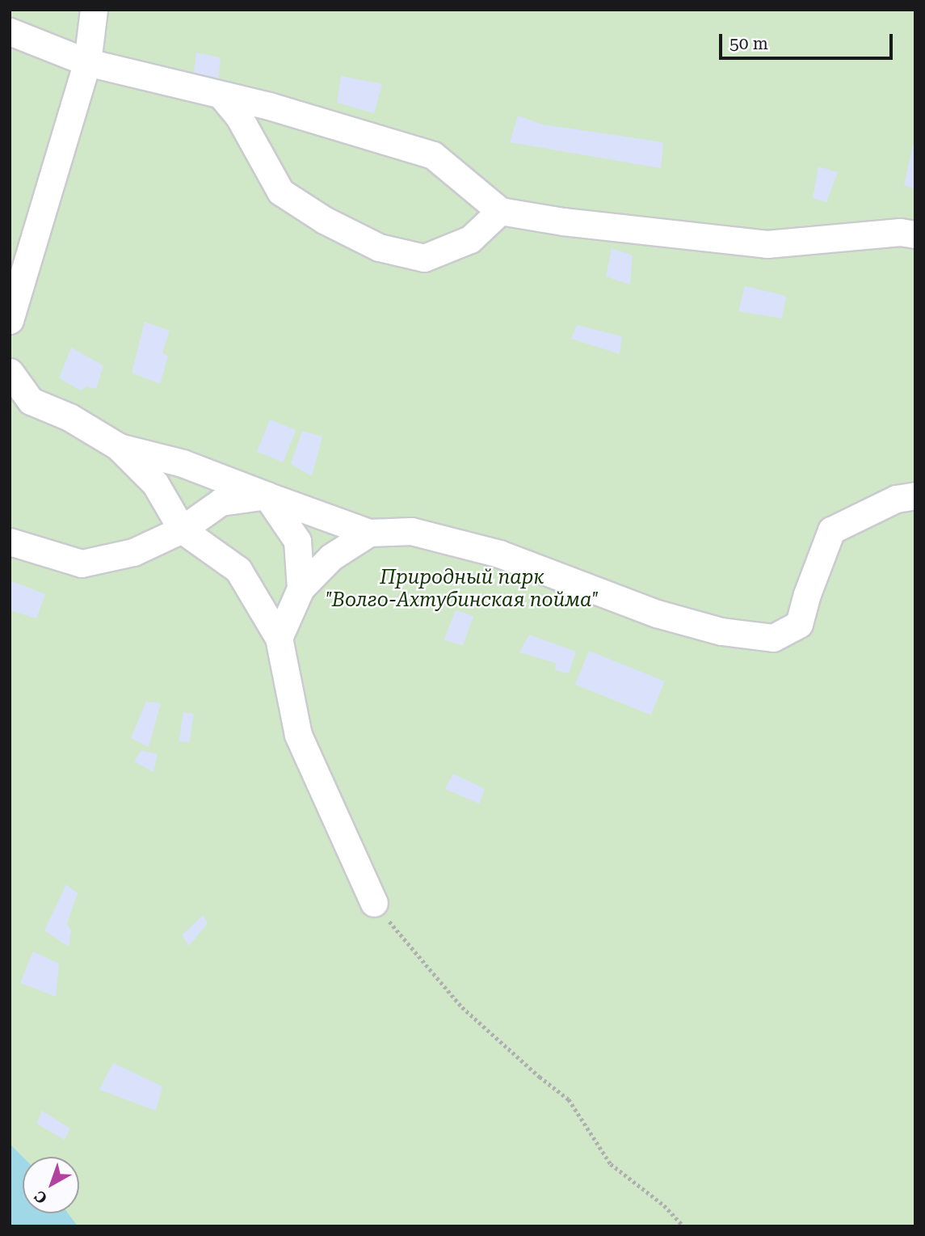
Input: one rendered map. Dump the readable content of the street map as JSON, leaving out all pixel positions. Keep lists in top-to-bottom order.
{
  "parks": ["Природный парк \"Волго-Ахтубинская пойма\""],
  "scale_bar": "50 m",
  "north": "bottom left"
}
